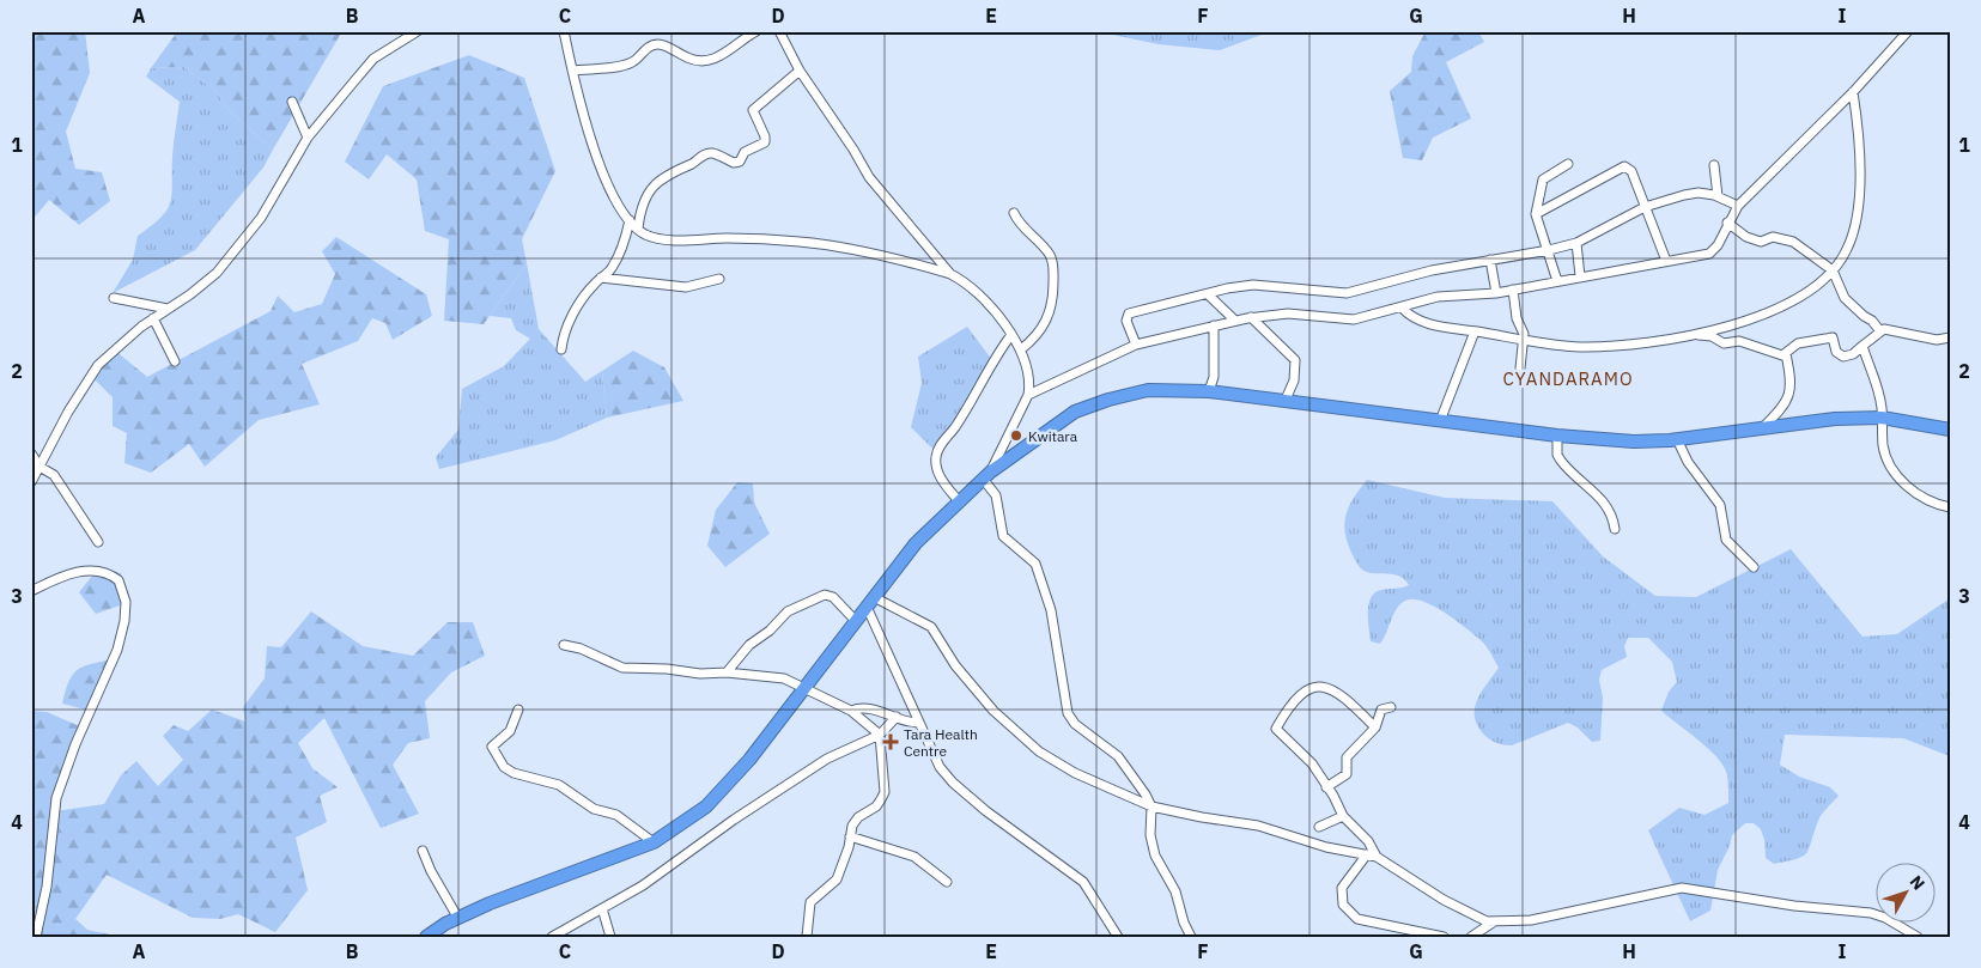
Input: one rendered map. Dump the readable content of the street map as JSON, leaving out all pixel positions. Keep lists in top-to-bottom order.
{
  "districts": ["CYANDARAMO"],
  "places": {
    "other": ["Kwitara"],
    "health": ["Tara Health Centre"]
  },
  "north": "top right",
  "grid": {
    "columns": [
      "A",
      "B",
      "C",
      "D",
      "E",
      "F",
      "G",
      "H",
      "I"
    ],
    "rows": [
      "1",
      "2",
      "3",
      "4"
    ]
  }
}
